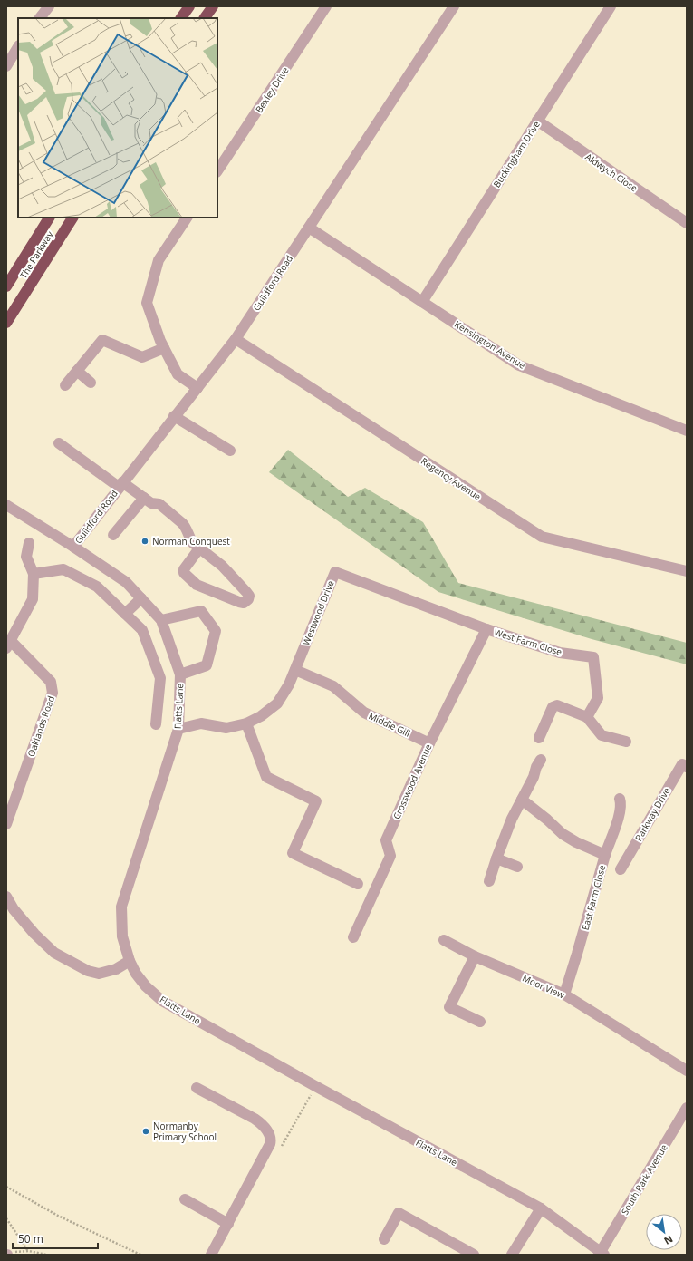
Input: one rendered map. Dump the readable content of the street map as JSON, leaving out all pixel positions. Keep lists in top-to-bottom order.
{
  "streets": {
    "highway": ["The Parkway"],
    "street": [
      "Bexley Drive",
      "Buckingham Drive",
      "Aldwych Close",
      "Guildford Road",
      "Kensington Avenue",
      "Regency Avenue",
      "Westwood Drive",
      "West Farm Close",
      "Flatts Lane",
      "Middle Gill",
      "Oaklands Road",
      "Crosswood Avenue",
      "Parkway Drive",
      "East Farm Close",
      "Moor View",
      "South Park Avenue"
    ]
  },
  "crossings": [
    ["Buckingham Drive", "Aldwych Close"],
    ["Buckingham Drive", "Kensington Avenue"],
    ["Guildford Road", "Kensington Avenue"],
    ["Guildford Road", "Regency Avenue"],
    ["Guildford Road", "Flatts Lane"],
    ["Westwood Drive", "West Farm Close"],
    ["Westwood Drive", "Flatts Lane"],
    ["Westwood Drive", "Middle Gill"],
    ["Westwood Drive", "Crosswood Avenue"],
    ["West Farm Close", "Crosswood Avenue"],
    ["Flatts Lane", "South Park Avenue"],
    ["Middle Gill", "Crosswood Avenue"],
    ["East Farm Close", "Moor View"]
  ],
  "places": ["Norman Conquest", "Normanby Primary School"],
  "scale_bar": "50 m",
  "north": "bottom right"
}
